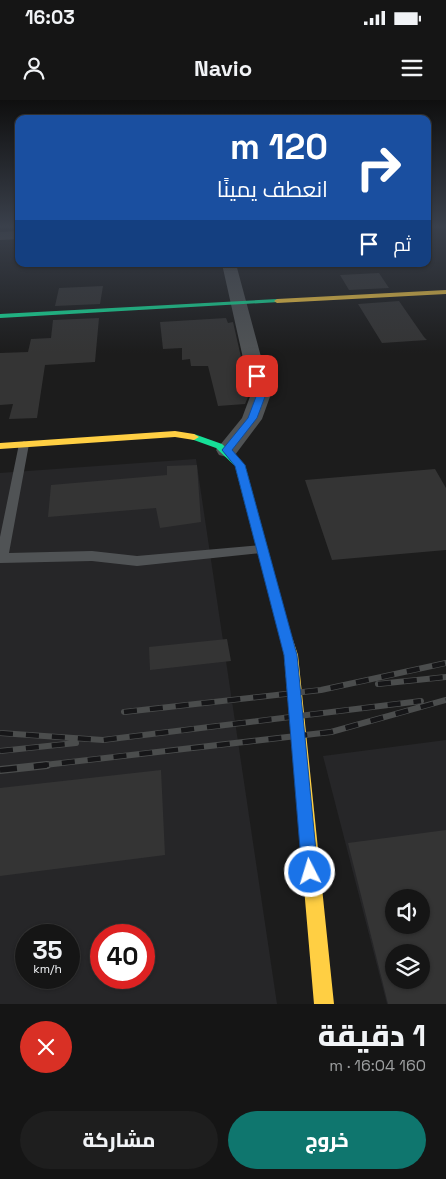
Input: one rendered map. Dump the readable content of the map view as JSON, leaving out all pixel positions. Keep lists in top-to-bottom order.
{
  "page": {
    "status": "16:03",
    "header": "Navio",
    "turn": ["120 m", "انعطف يمينًا"],
    "then": "ثم",
    "speed": "35 km/h",
    "limit": "40",
    "heading": ["1 دقيقة", "160 m · 16:04"],
    "buttons": ["خروج", "مشاركة"]
  }
}
